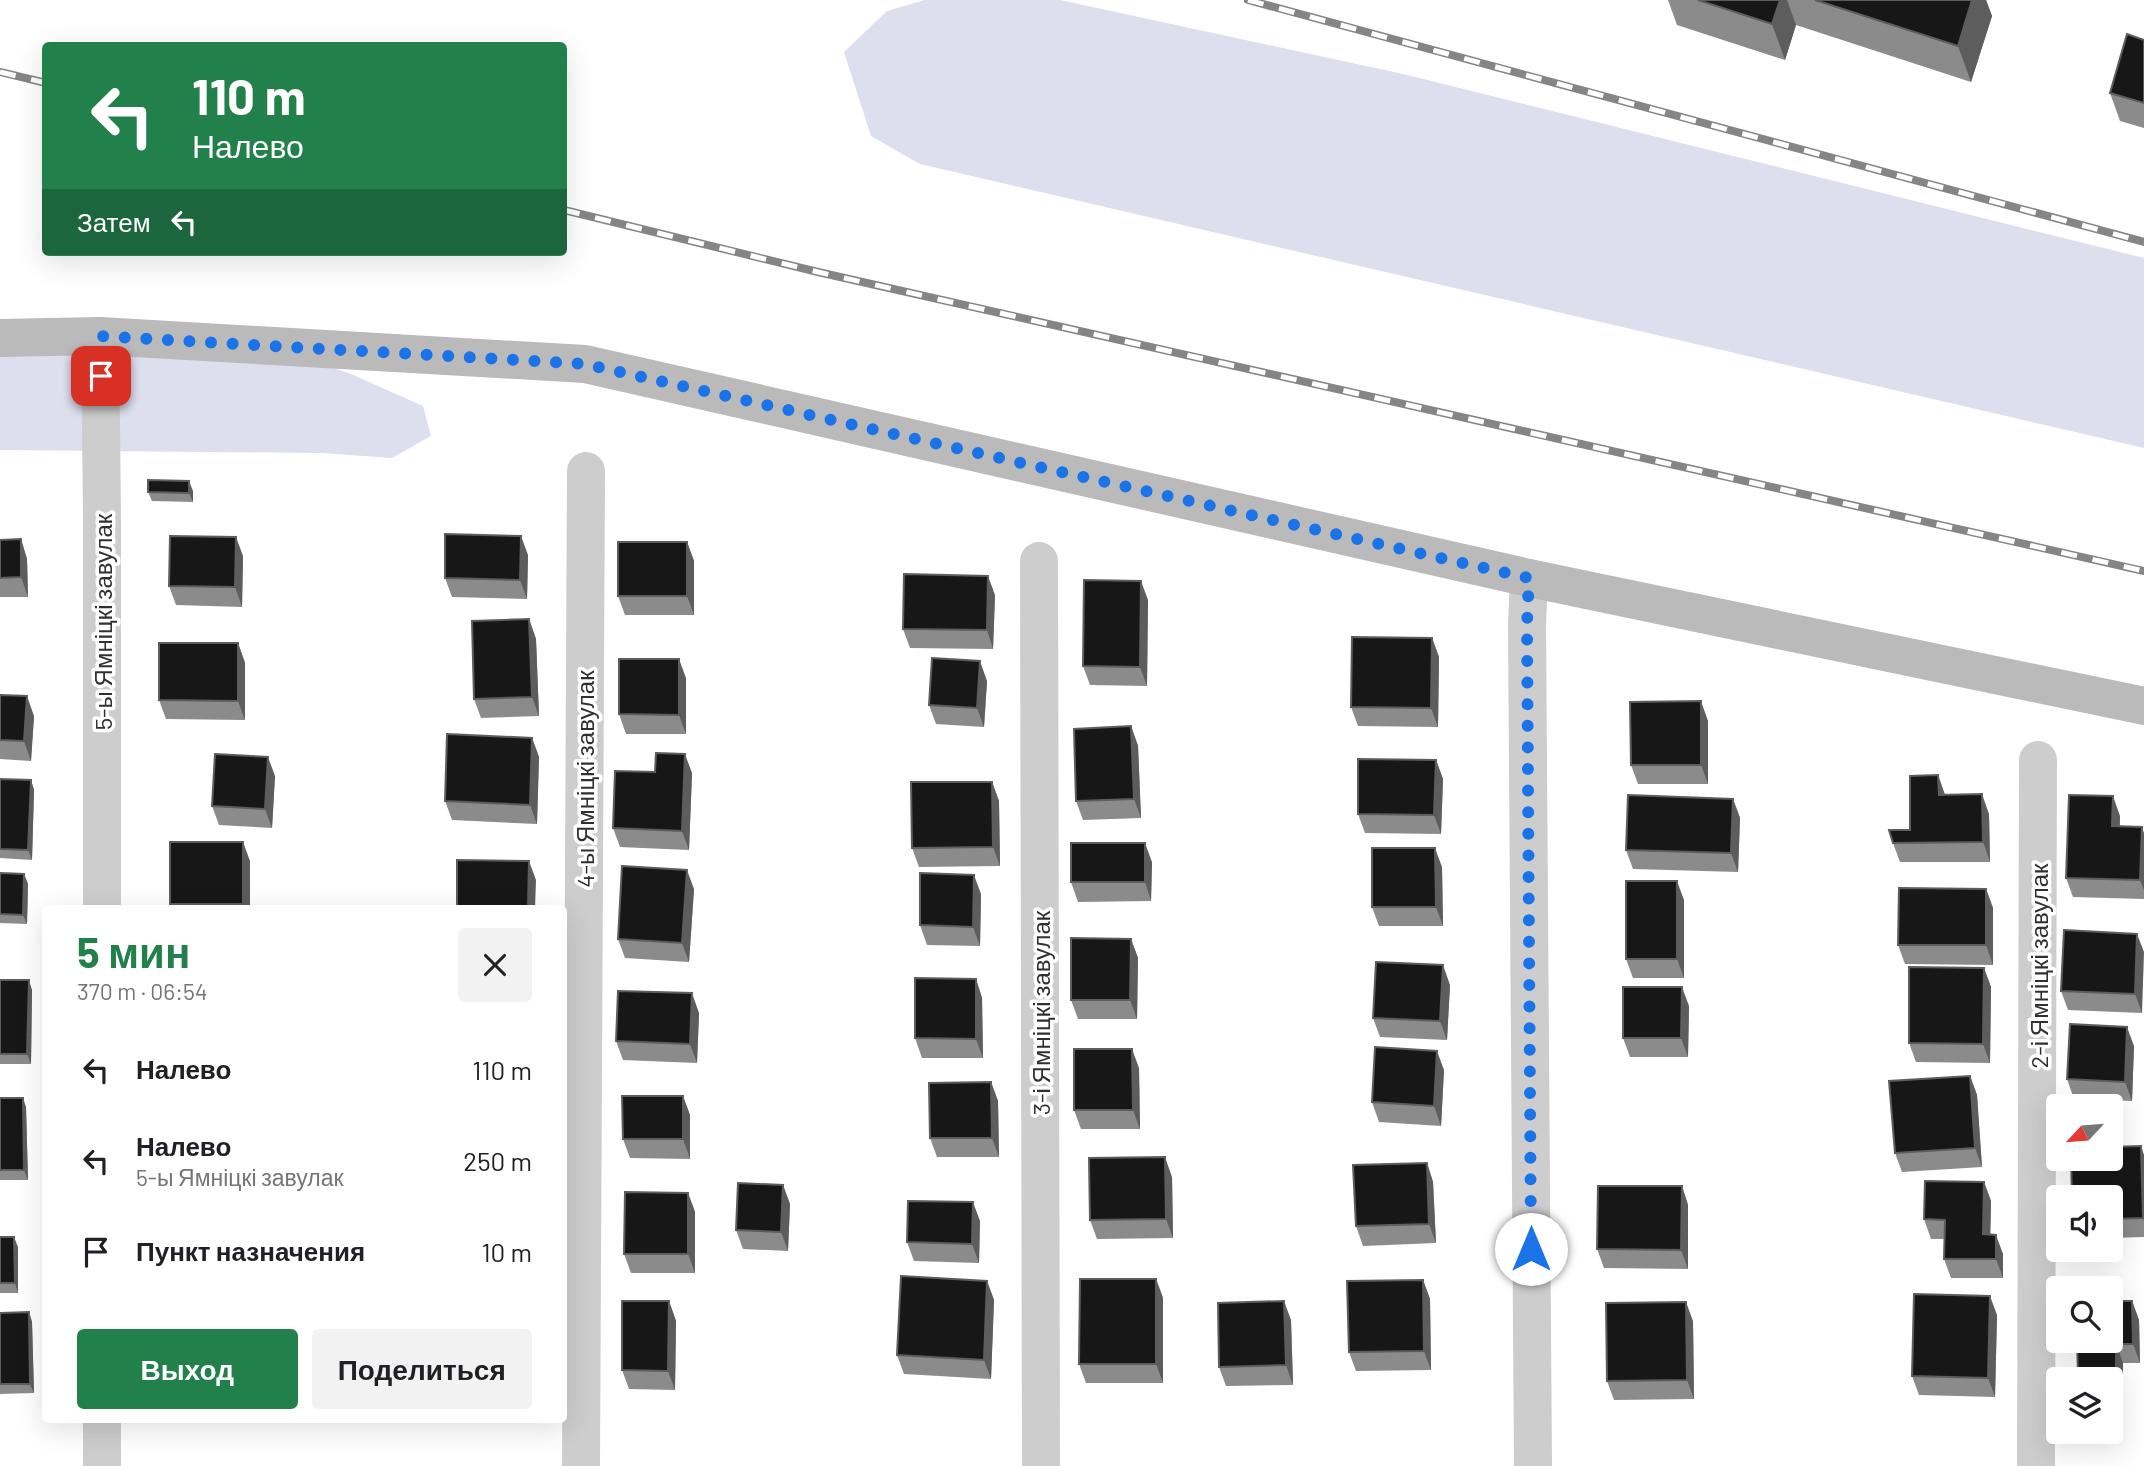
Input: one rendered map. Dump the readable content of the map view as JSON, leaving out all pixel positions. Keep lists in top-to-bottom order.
{
  "streets": {
    "street": [
      "5-ы Ямніцкі завулак",
      "4-ы Ямніцкі завулак",
      "2-і Ямніцкі завулак",
      "3-і Ямніцкі завулак"
    ]
  },
  "north": "bottom left",
  "page": {
    "turn": ["110 m", "Налево"],
    "then": "Затем",
    "heading": ["5 мин", "370 m · 06:54"],
    "list": [
      {
        "name": "Налево",
        "value": "110 m"
      },
      {
        "name": "Налево",
        "note": "5-ы Ямніцкі завулак",
        "value": "250 m"
      },
      {
        "name": "Пункт назначения",
        "value": "10 m"
      }
    ],
    "buttons": ["Выход", "Поделиться"]
  }
}
